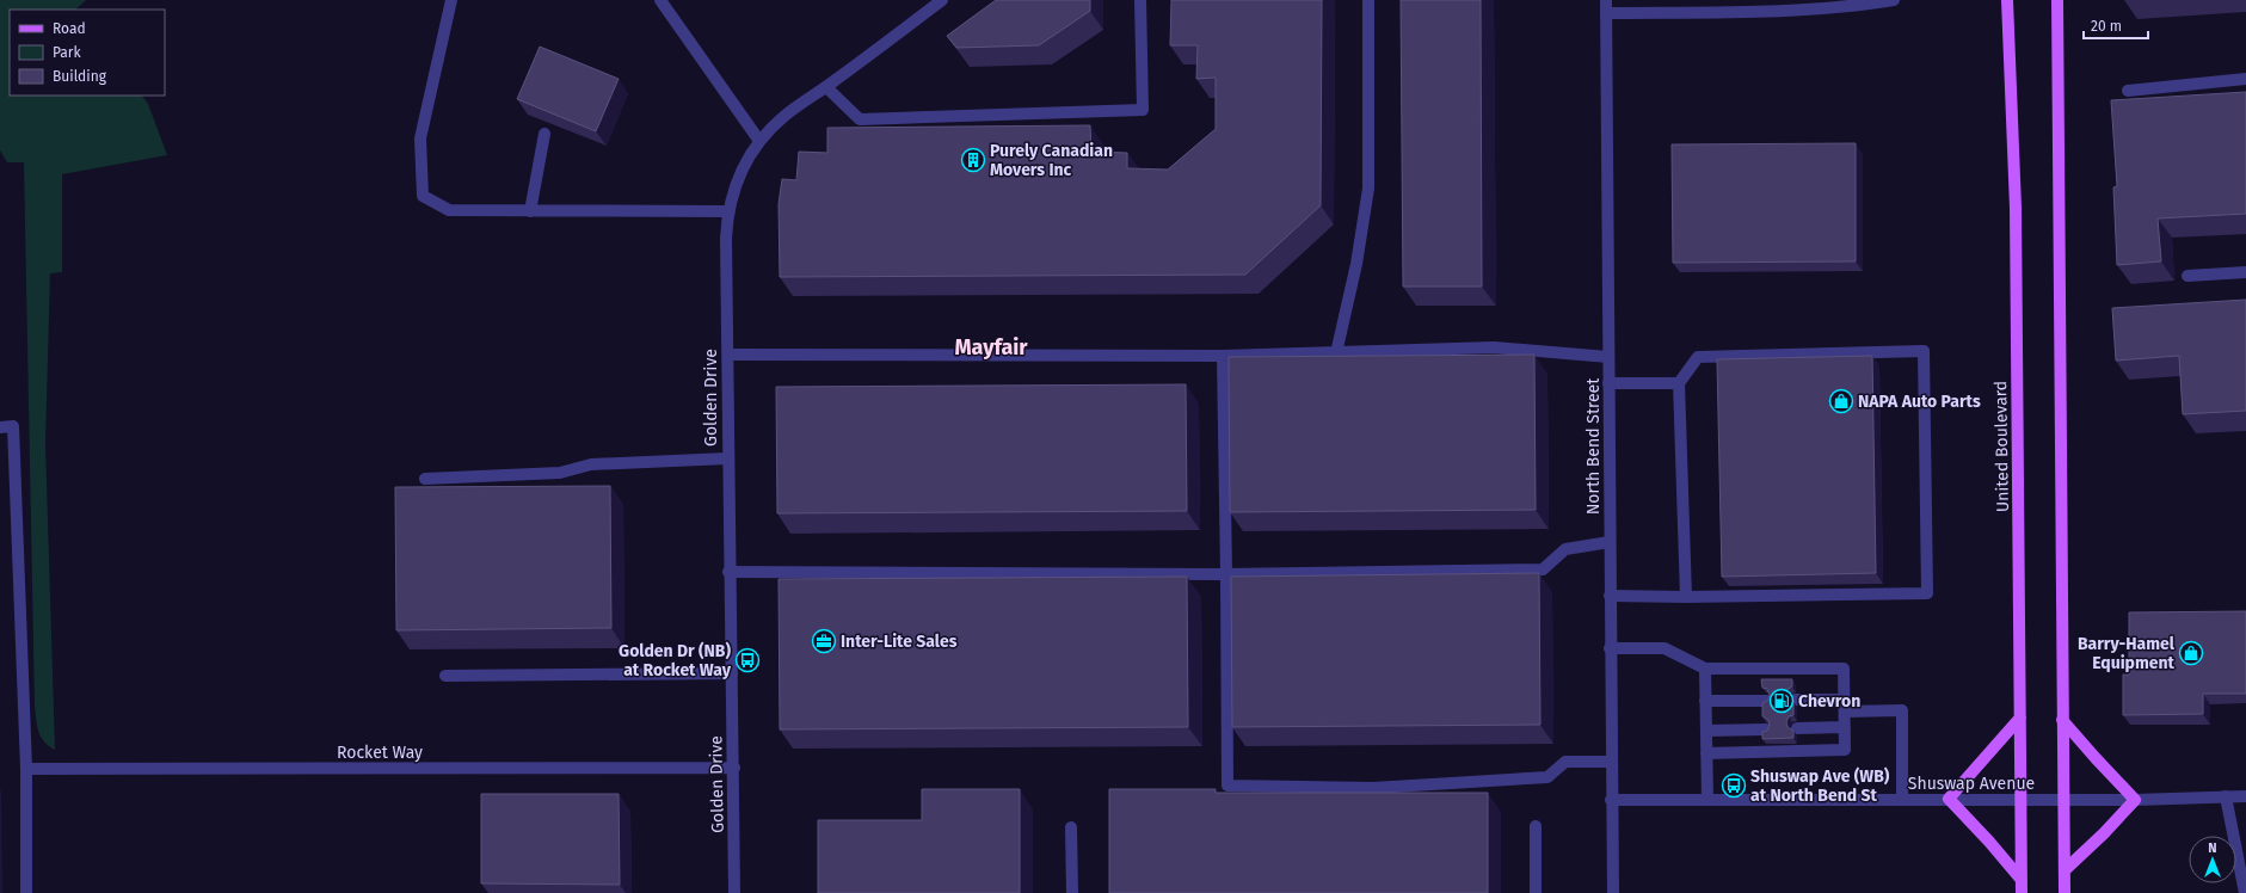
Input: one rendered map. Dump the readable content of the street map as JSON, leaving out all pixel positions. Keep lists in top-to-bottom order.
{
  "streets": {
    "main road": ["United Boulevard"],
    "street": [
      "Golden Drive",
      "North Bend Street",
      "Rocket Way",
      "Shuswap Avenue"
    ]
  },
  "crossings": [
    ["Golden Drive", "Rocket Way"],
    ["North Bend Street", "Shuswap Avenue"],
    ["United Boulevard", "Shuswap Avenue"]
  ],
  "districts": ["Mayfair"],
  "places": {
    "building": ["Purely Canadian Movers Inc"],
    "shop": ["NAPA Auto Parts", "Barry-Hamel Equipment"],
    "office": ["Inter-Lite Sales"],
    "bus stop": ["Golden Dr (NB) at Rocket Way", "Shuswap Ave (WB) at North Bend St"],
    "fuel station": ["Chevron"]
  },
  "legend": ["Road", "Park", "Building"],
  "scale_bar": "20 m",
  "north": "top"
}
